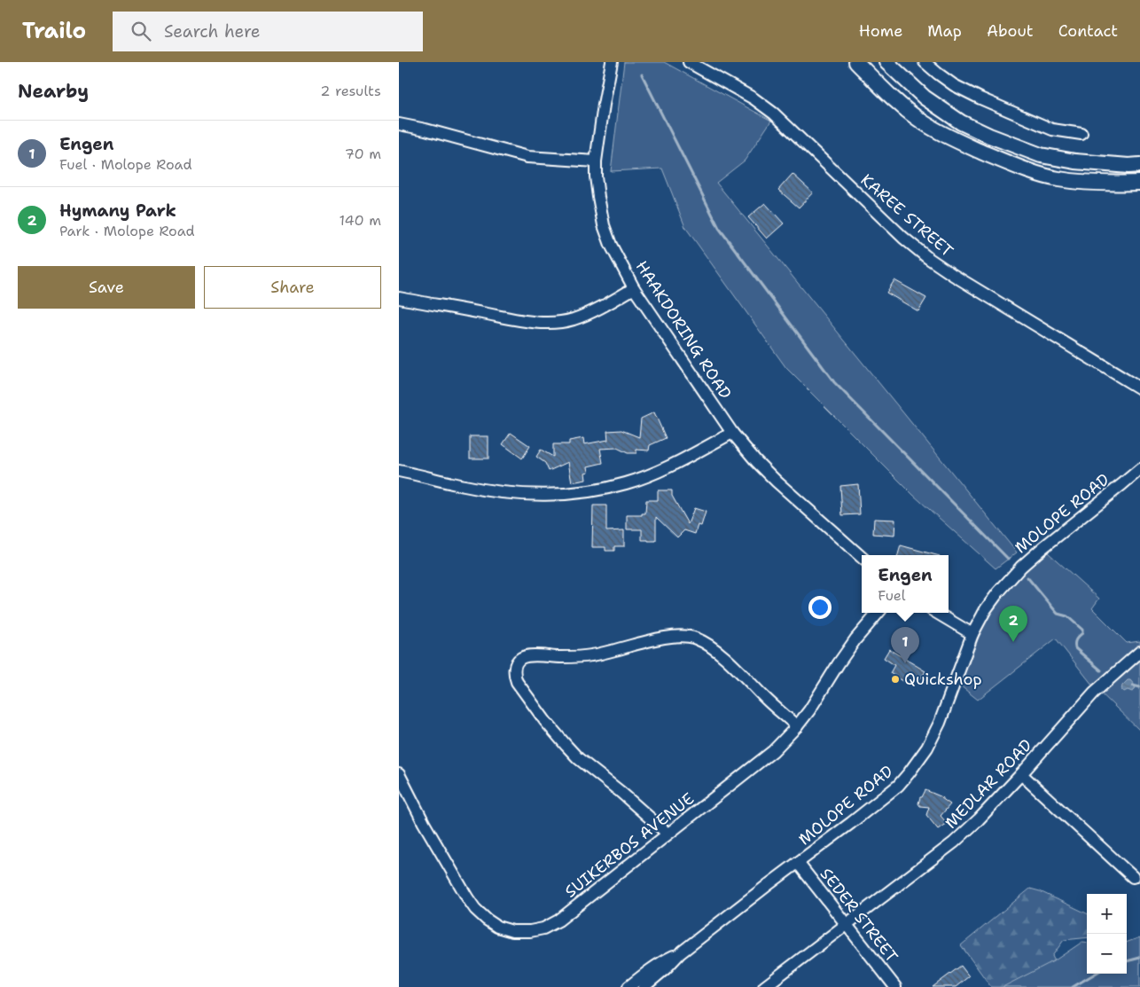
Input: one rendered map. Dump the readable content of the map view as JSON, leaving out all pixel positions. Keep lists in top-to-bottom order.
{
  "streets": {
    "street": [
      "KAREE STREET",
      "HAAKDORING ROAD",
      "MOLOPE ROAD",
      "MEDLAR ROAD",
      "SUIKERBOS AVENUE",
      "SEDER STREET"
    ]
  },
  "crossings": [
    ["MOLOPE ROAD", "SEDER STREET"],
    ["MEDLAR ROAD", "SEDER STREET"]
  ],
  "places": ["Quickshop"],
  "page": {
    "header": "Trailo",
    "search": "Search here",
    "nav": [
      "Home",
      "Map",
      "About",
      "Contact"
    ],
    "heading": ["Nearby", "2 results"],
    "list": [
      {
        "mark": "1",
        "name": "Engen",
        "note": "Fuel · Molope Road",
        "value": "70 m"
      },
      {
        "mark": "2",
        "name": "Hymany Park",
        "note": "Park · Molope Road",
        "value": "140 m"
      }
    ],
    "buttons": ["Save", "Share"],
    "popup": ["Engen", "Fuel"],
    "pins": ["2", "1"],
    "map_buttons": ["+", "−"]
  }
}
